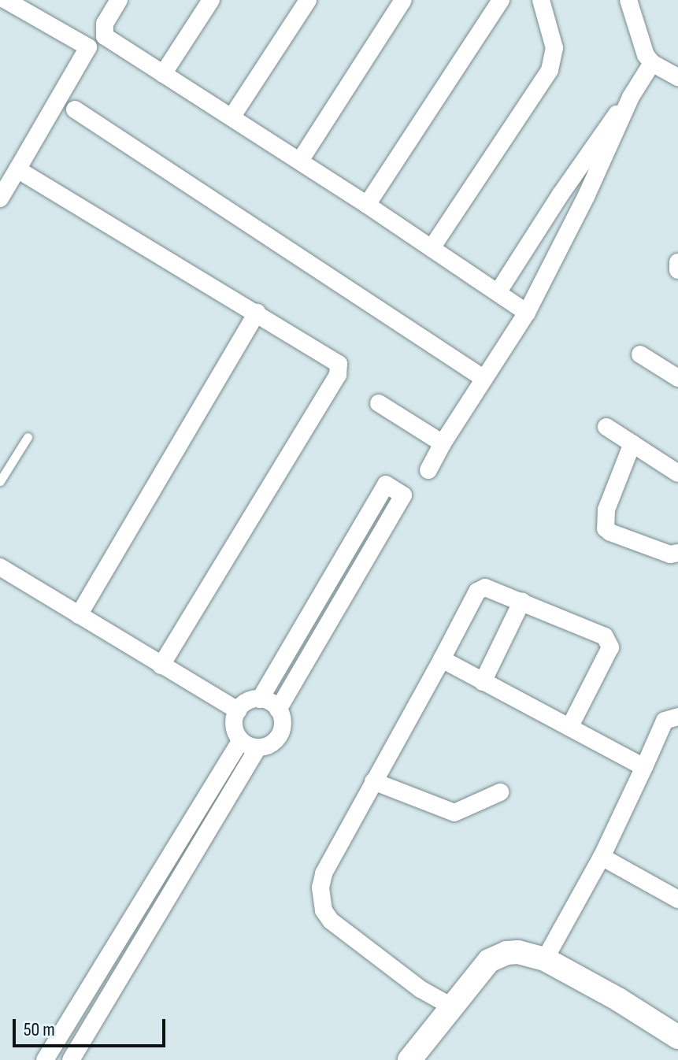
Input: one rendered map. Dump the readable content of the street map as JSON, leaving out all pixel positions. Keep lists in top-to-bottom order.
{
  "scale_bar": "50 m"
}
